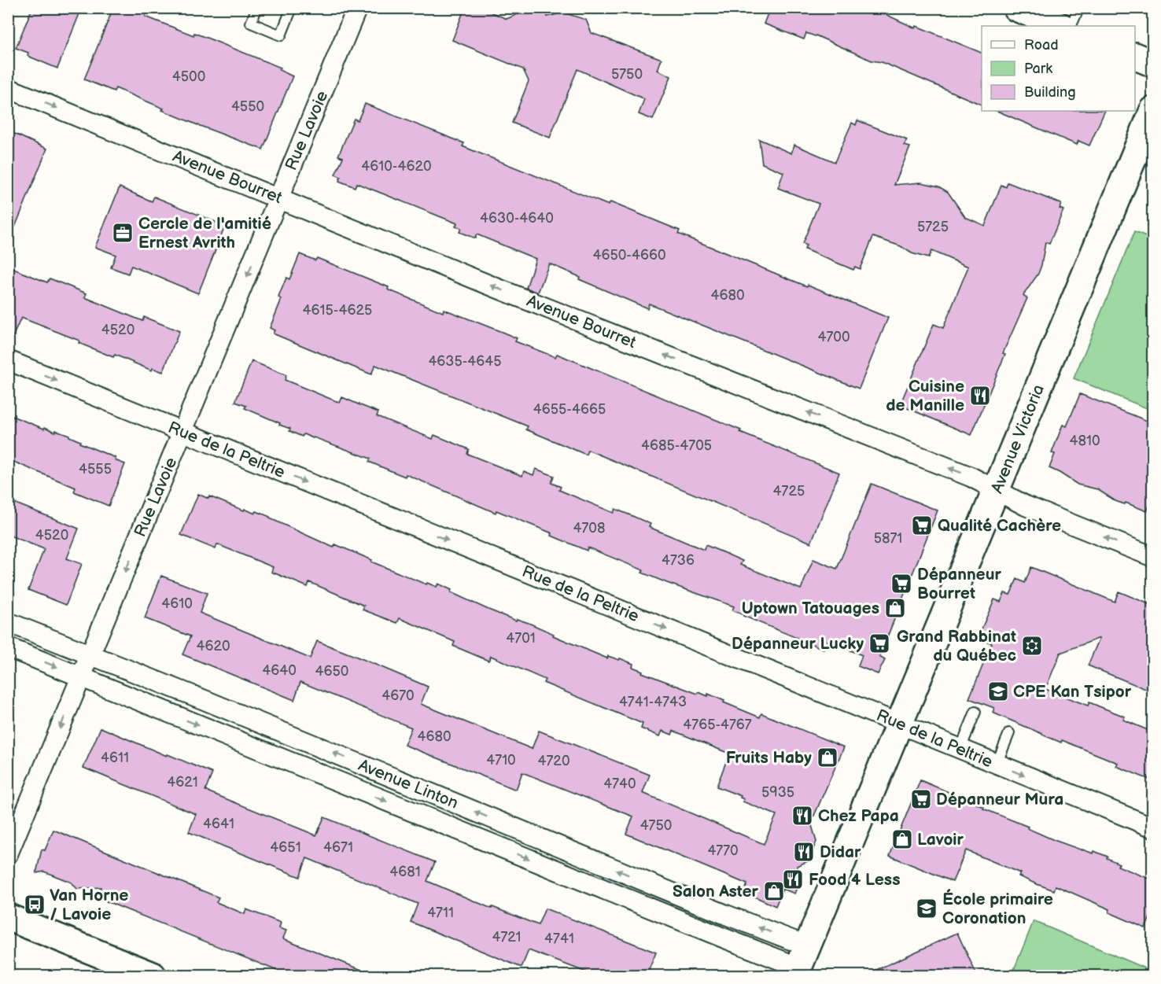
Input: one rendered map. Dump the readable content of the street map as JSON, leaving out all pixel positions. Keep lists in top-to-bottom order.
{
  "streets": {
    "street": [
      "Rue Lavoie",
      "Avenue Bourret",
      "Avenue Victoria",
      "Rue de la Peltrie",
      "Avenue Linton"
    ]
  },
  "crossings": [
    ["Rue Lavoie", "Avenue Bourret"],
    ["Rue Lavoie", "Rue de la Peltrie"],
    ["Rue Lavoie", "Avenue Linton"],
    ["Avenue Bourret", "Avenue Victoria"],
    ["Avenue Victoria", "Rue de la Peltrie"],
    ["Avenue Victoria", "Avenue Linton"]
  ],
  "one_way": ["Rue Lavoie", "Rue de la Peltrie"],
  "places": {
    "office": ["Cercle de l'amitié Ernest Avrith"],
    "restaurant": [
      "Cuisine de Manille",
      "Chez Papa",
      "Didar",
      "Food 4 Less"
    ],
    "supermarket": [
      "Qualité Cachère",
      "Dépanneur Bourret",
      "Dépanneur Lucky",
      "Dépanneur Mura"
    ],
    "shop": [
      "Uptown Tatouages",
      "Fruits Haby",
      "Lavoir",
      "Salon Aster"
    ],
    "synagogue": ["Grand Rabbinat du Québec"],
    "school or university": ["CPE Kan Tsipor", "École primaire Coronation"],
    "bus stop": ["Van Horne / Lavoie"]
  },
  "house_numbers": [
    "5750",
    "4500",
    "4550",
    "4610-4620",
    "4630-4640",
    "5725",
    "4650-4660",
    "4680",
    "4615-4625",
    "4520",
    "4700",
    "4635-4645",
    "4655-4665",
    "4810",
    "4685-4705",
    "4555",
    "4725",
    "4708",
    "4520",
    "5871",
    "4736",
    "4610",
    "4701",
    "4620",
    "4640",
    "4650",
    "4670",
    "4741-4743",
    "4765-4767",
    "4680",
    "4611",
    "4710",
    "4720",
    "4621",
    "4740",
    "5935",
    "4641",
    "4750",
    "4651",
    "4671",
    "4770",
    "4681",
    "4711",
    "4721",
    "4741"
  ],
  "legend": ["Road", "Park", "Building"]
}
